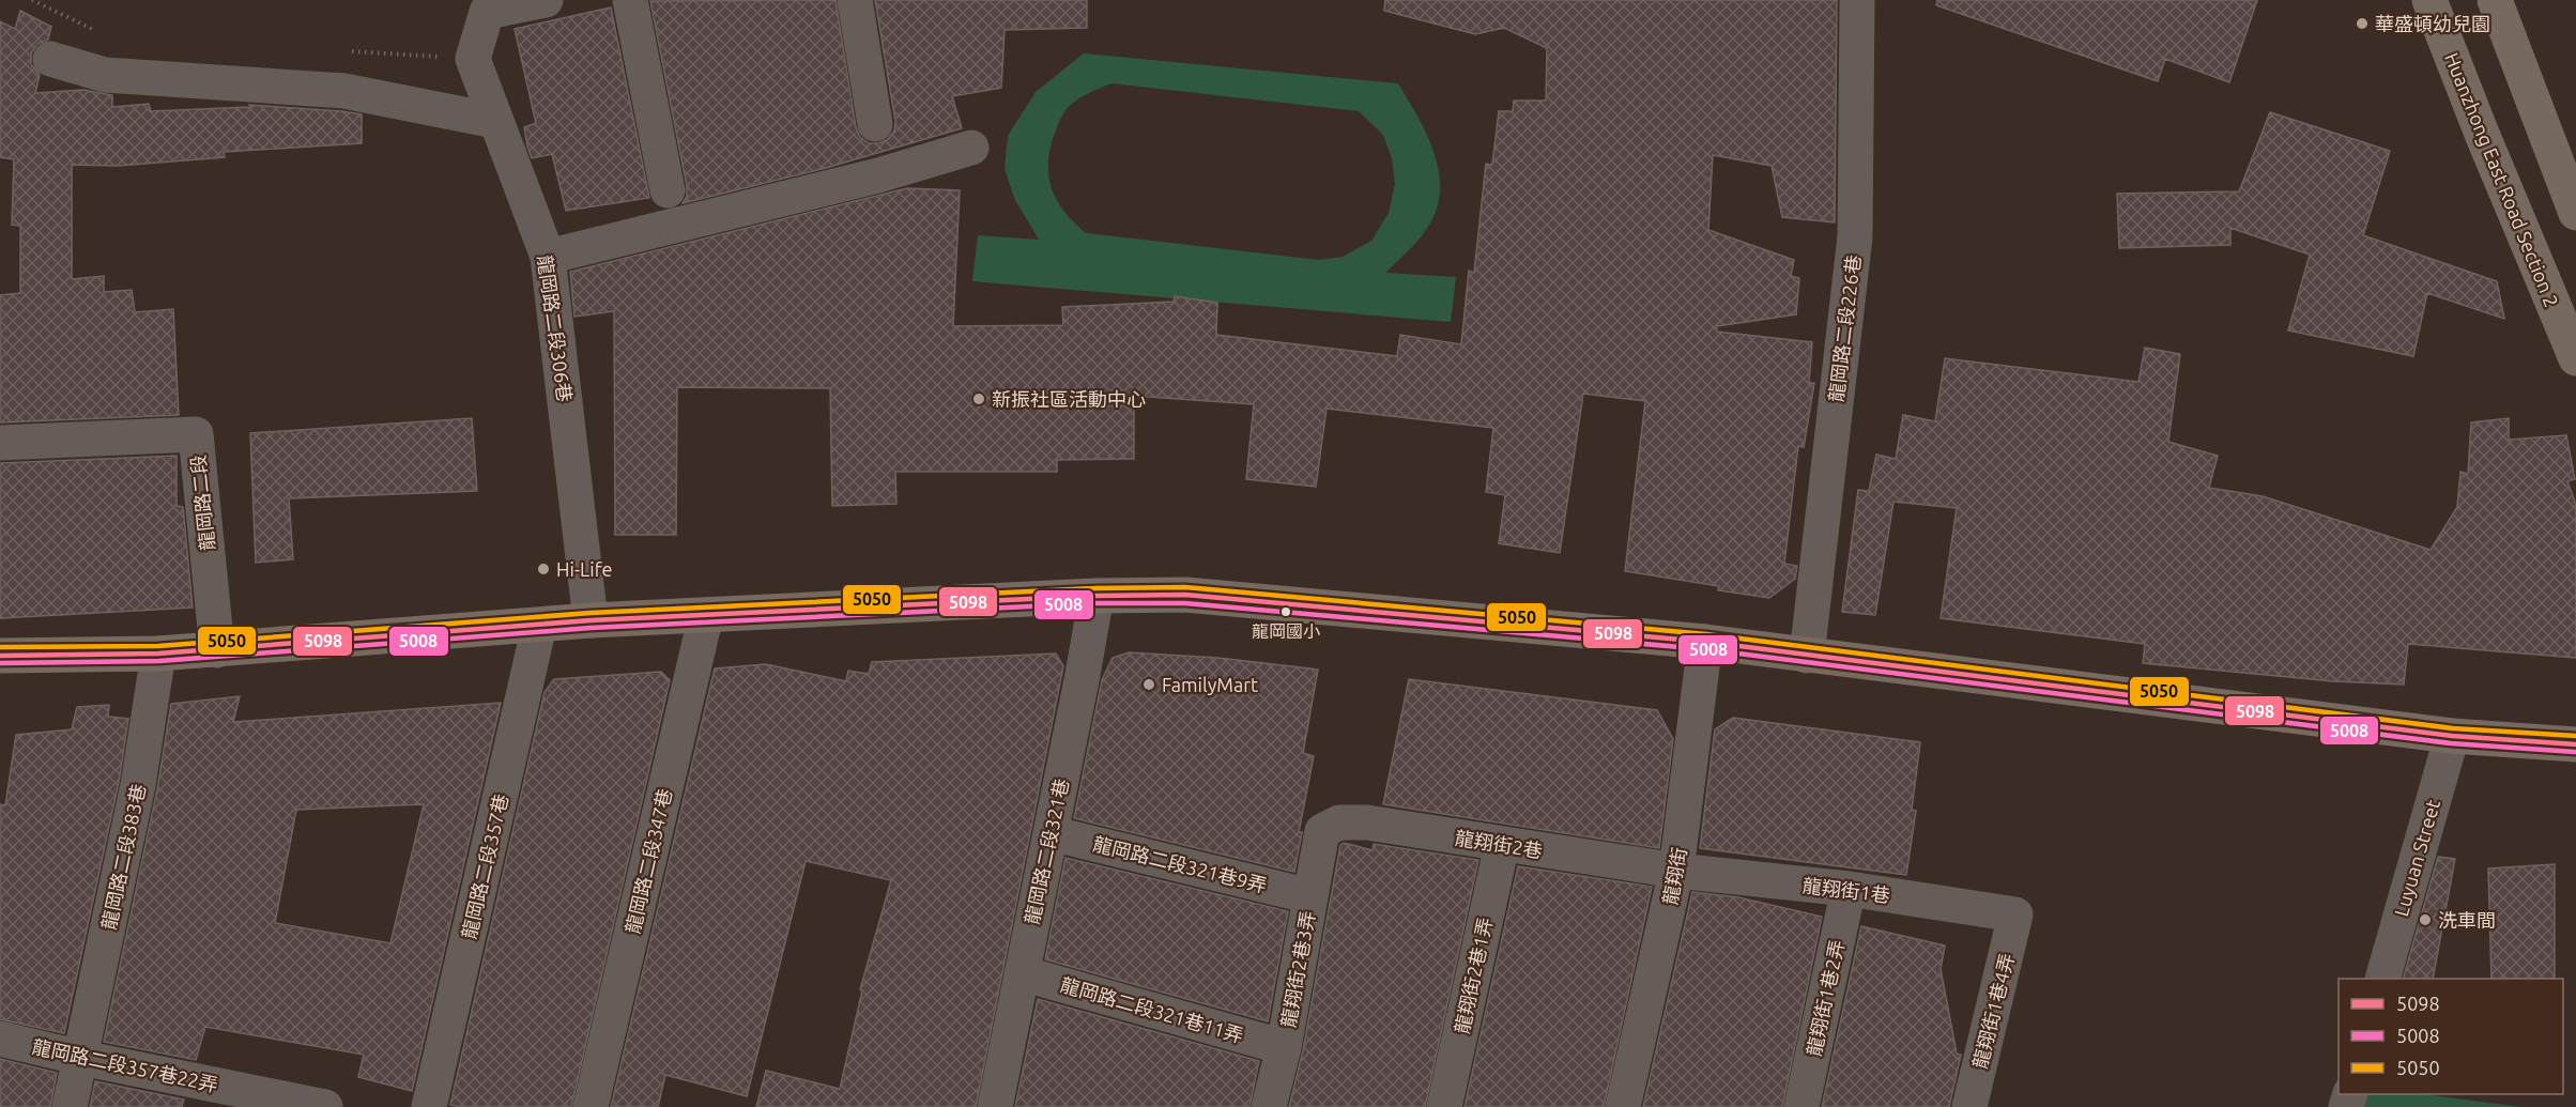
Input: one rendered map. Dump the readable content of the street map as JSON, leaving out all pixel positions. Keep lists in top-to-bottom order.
{
  "streets": {
    "main road": ["Huanzhong East Road Section 2"],
    "street": [
      "龍岡路二段306巷",
      "龍岡路二段226巷",
      "龍岡路二段",
      "龍翔街2巷",
      "龍岡路二段321巷",
      "龍岡路二段383巷",
      "Luyuan Street",
      "龍岡路二段347巷",
      "龍岡路二段321巷9弄",
      "龍岡路二段357巷",
      "龍翔街",
      "龍翔街1巷",
      "龍翔街2巷3弄",
      "龍翔街2巷1弄",
      "龍翔街1巷2弄",
      "龍岡路二段321巷11弄",
      "龍翔街1巷4弄",
      "龍岡路二段357巷22弄"
    ]
  },
  "crossings": [
    ["龍翔街2巷", "龍翔街"],
    ["龍翔街2巷", "龍翔街1巷"],
    ["龍翔街2巷", "龍翔街2巷3弄"],
    ["龍翔街2巷", "龍翔街2巷1弄"],
    ["龍岡路二段321巷", "龍岡路二段321巷9弄"],
    ["龍岡路二段321巷", "龍岡路二段321巷11弄"],
    ["龍岡路二段383巷", "龍岡路二段357巷22弄"],
    ["龍岡路二段321巷9弄", "龍翔街2巷3弄"],
    ["龍翔街", "龍翔街1巷"],
    ["龍翔街1巷", "龍翔街1巷2弄"],
    ["龍翔街1巷", "龍翔街1巷4弄"],
    ["龍翔街2巷3弄", "龍岡路二段321巷11弄"]
  ],
  "places": [
    "華盛頓幼兒園",
    "新振社區活動中心",
    "Hi-Life",
    "龍岡國小",
    "FamilyMart",
    "洗車間"
  ],
  "lines": ["transit line 5050", "transit line 5098", "transit line 5008"],
  "legend": ["5098", "5008", "5050"]
}
